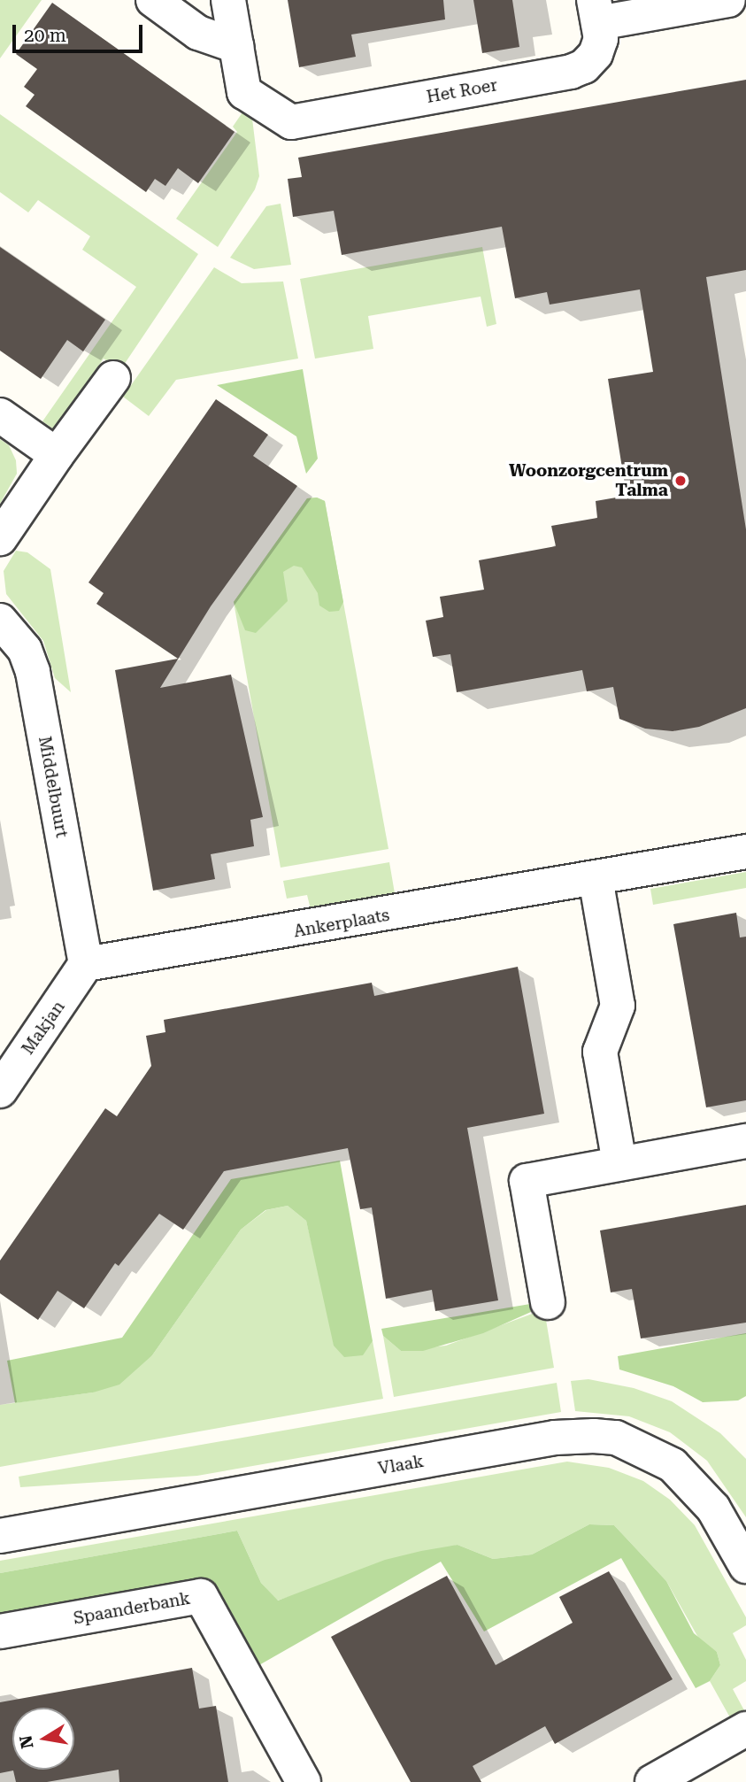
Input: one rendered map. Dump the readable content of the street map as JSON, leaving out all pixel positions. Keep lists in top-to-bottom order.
{
  "streets": {
    "street": [
      "Het Roer",
      "Middelbuurt",
      "Ankerplaats",
      "Makjan",
      "Vlaak",
      "Spaanderbank"
    ]
  },
  "crossings": [
    ["Middelbuurt", "Ankerplaats"],
    ["Middelbuurt", "Makjan"],
    ["Ankerplaats", "Makjan"]
  ],
  "places": ["Woonzorgcentrum Talma"],
  "scale_bar": "20 m",
  "north": "left"
}
